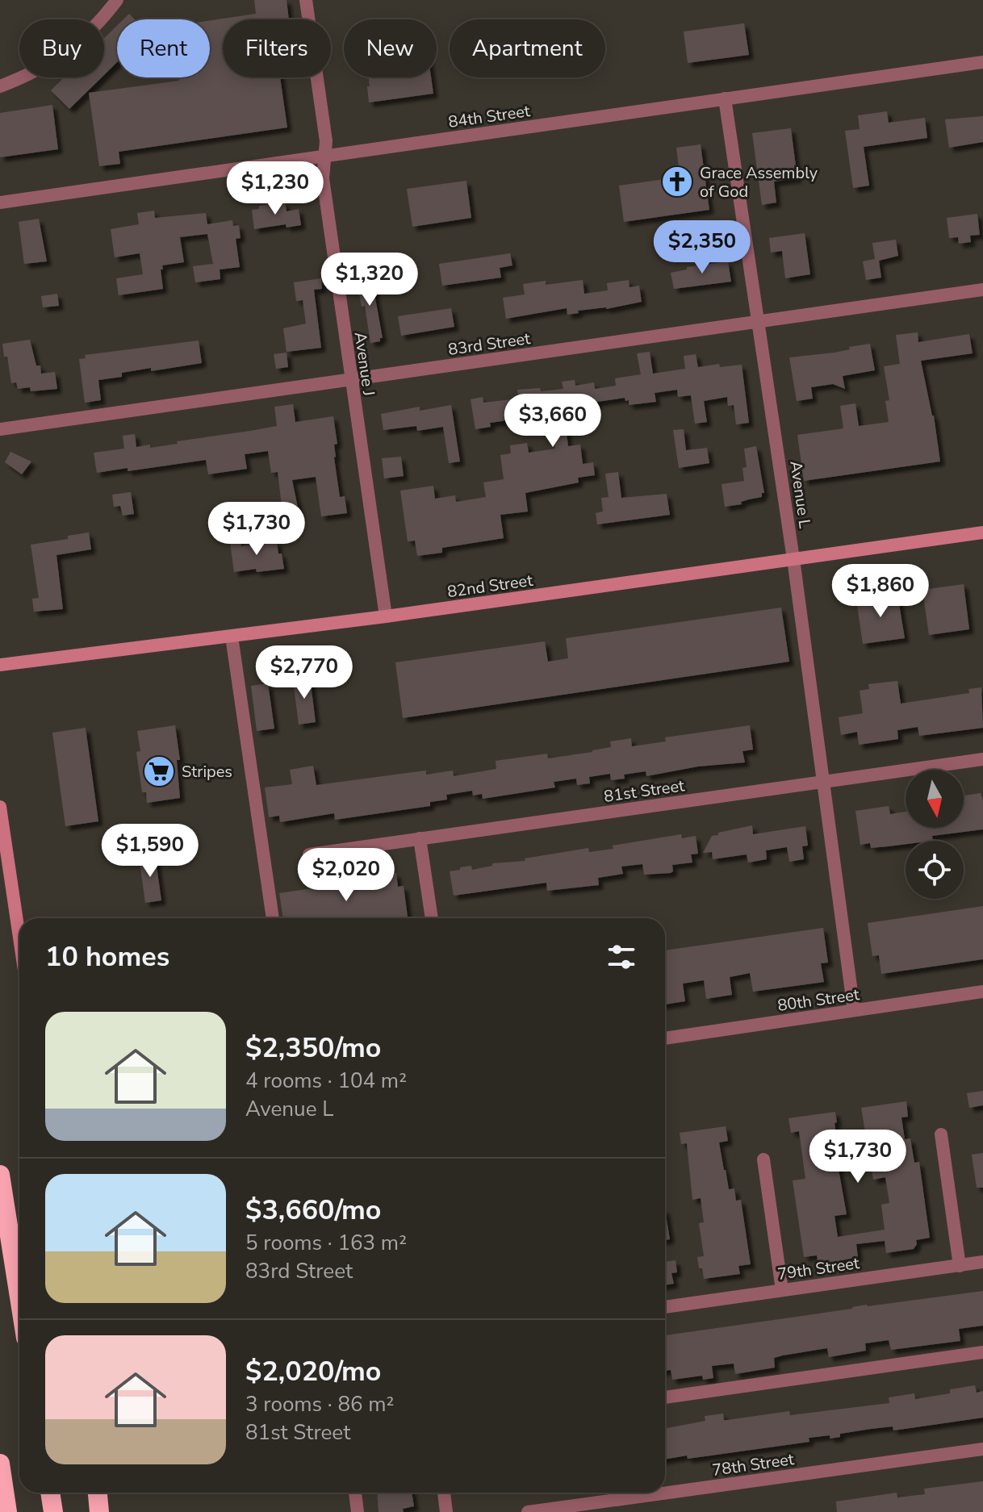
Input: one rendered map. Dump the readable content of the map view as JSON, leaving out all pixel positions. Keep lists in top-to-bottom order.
{
  "streets": {
    "main road": ["82nd Street"],
    "street": [
      "84th Street",
      "83rd Street",
      "Avenue J",
      "Avenue L",
      "81st Street",
      "80th Street",
      "79th Street",
      "78th Street"
    ]
  },
  "crossings": [
    ["84th Street", "Avenue J"],
    ["84th Street", "Avenue L"],
    ["83rd Street", "Avenue J"],
    ["83rd Street", "Avenue L"],
    ["Avenue J", "82nd Street"],
    ["Avenue L", "82nd Street"],
    ["Avenue L", "81st Street"],
    ["Avenue L", "80th Street"]
  ],
  "places": {
    "church": ["Grace Assembly of God"],
    "supermarket": ["Stripes"]
  },
  "north": "bottom",
  "page": {
    "chip": [
      "Buy",
      "Rent",
      "Filters",
      "New",
      "Apartment"
    ],
    "price": [
      "$1,230",
      "$2,350",
      "$1,320",
      "$3,660",
      "$1,730",
      "$1,860",
      "$2,770",
      "$1,590",
      "$2,020",
      "$1,730"
    ],
    "heading": "10 homes",
    "list": [
      {
        "name": "$2,350/mo",
        "note": "4 rooms · 104 m² · Avenue L"
      },
      {
        "name": "$3,660/mo",
        "note": "5 rooms · 163 m² · 83rd Street"
      },
      {
        "name": "$2,020/mo",
        "note": "3 rooms · 86 m² · 81st Street"
      }
    ]
  }
}
